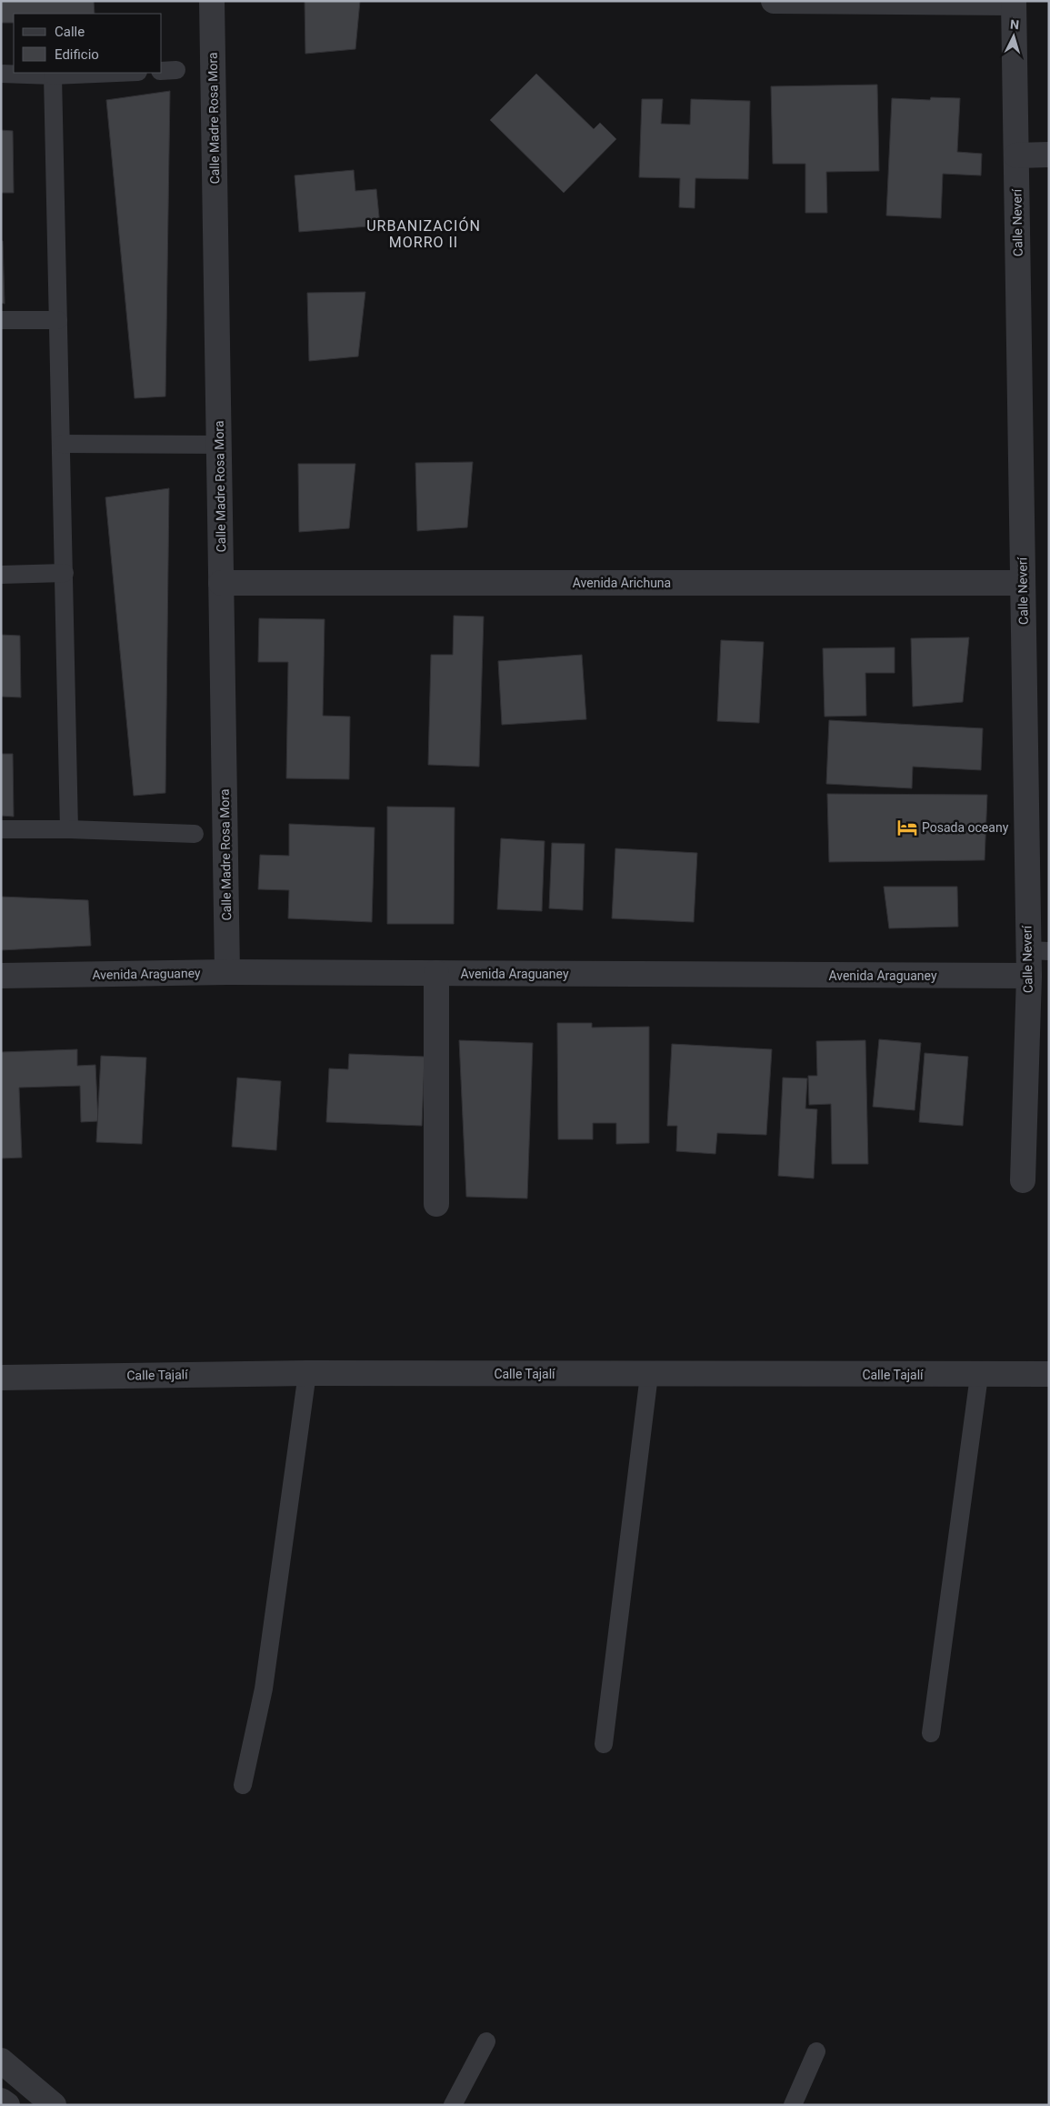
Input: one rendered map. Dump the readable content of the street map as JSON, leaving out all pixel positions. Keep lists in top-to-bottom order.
{
  "streets": {
    "street": [
      "Calle Madre Rosa Mora",
      "Calle Neverí",
      "Avenida Arichuna",
      "Avenida Araguaney",
      "Calle Tajalí"
    ]
  },
  "crossings": [
    ["Calle Madre Rosa Mora", "Avenida Arichuna"],
    ["Calle Madre Rosa Mora", "Avenida Araguaney"],
    ["Calle Neverí", "Avenida Arichuna"],
    ["Calle Neverí", "Avenida Araguaney"]
  ],
  "districts": ["URBANIZACIÓN MORRO II"],
  "places": {
    "hotel": ["Posada oceany"]
  },
  "legend": ["Calle", "Edificio"],
  "north": "top"
}
